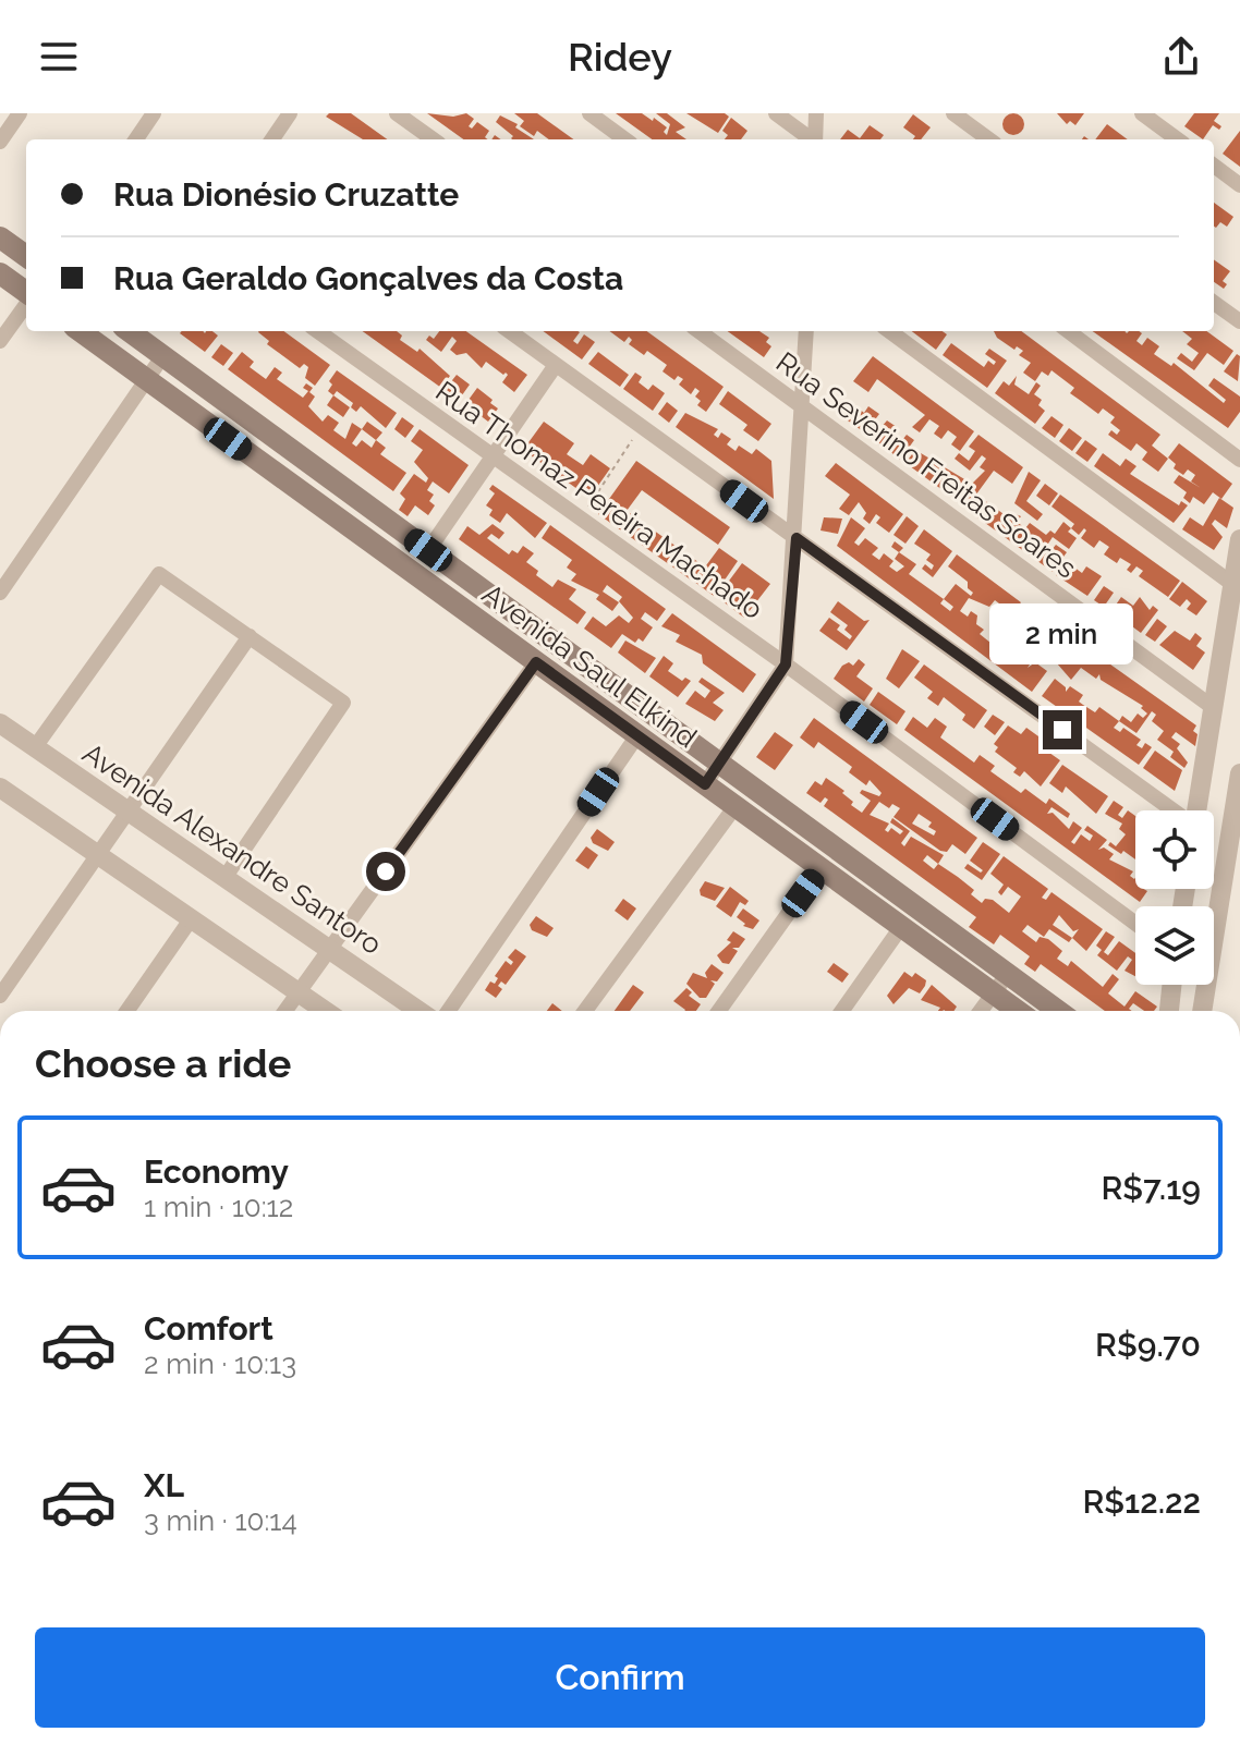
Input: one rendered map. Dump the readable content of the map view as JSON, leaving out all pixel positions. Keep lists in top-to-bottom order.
{
  "streets": {
    "main road": ["Avenida Saul Elkind"],
    "street": ["Rua Severino Freitas Soares", "Rua Thomaz Pereira Machado", "Avenida Alexandre Santoro"]
  },
  "page": {
    "header": "Ridey",
    "banner": ["Rua Dionésio Cruzatte", "Rua Geraldo Gonçalves da Costa"],
    "bubble": "2 min",
    "heading": "Choose a ride",
    "list": [
      {
        "name": "Economy",
        "note": "1 min · 10:12",
        "value": "R$7.19"
      },
      {
        "name": "Comfort",
        "note": "2 min · 10:13",
        "value": "R$9.70"
      },
      {
        "name": "XL",
        "note": "3 min · 10:14",
        "value": "R$12.22"
      }
    ],
    "buttons": "Confirm"
  }
}
